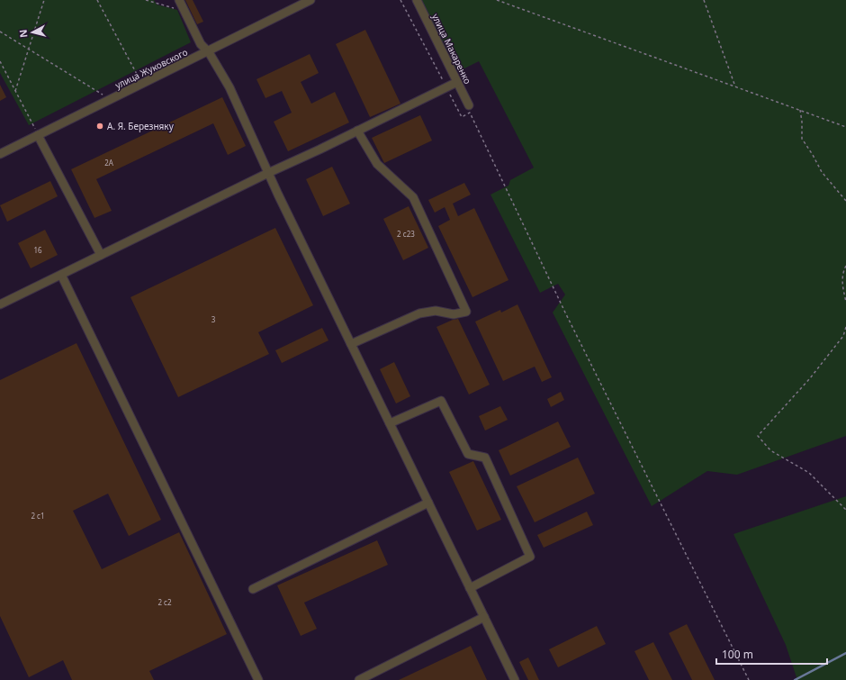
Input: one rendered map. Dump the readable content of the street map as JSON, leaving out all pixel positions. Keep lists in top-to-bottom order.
{
  "streets": {
    "street": ["улица Макаренко", "улица Жуковского"]
  },
  "places": ["А. Я. Березняку"],
  "house_numbers": [
    "2А",
    "2 с23",
    "16",
    "3",
    "2 с1",
    "2 с2"
  ],
  "scale_bar": "100 m",
  "north": "left"
}
